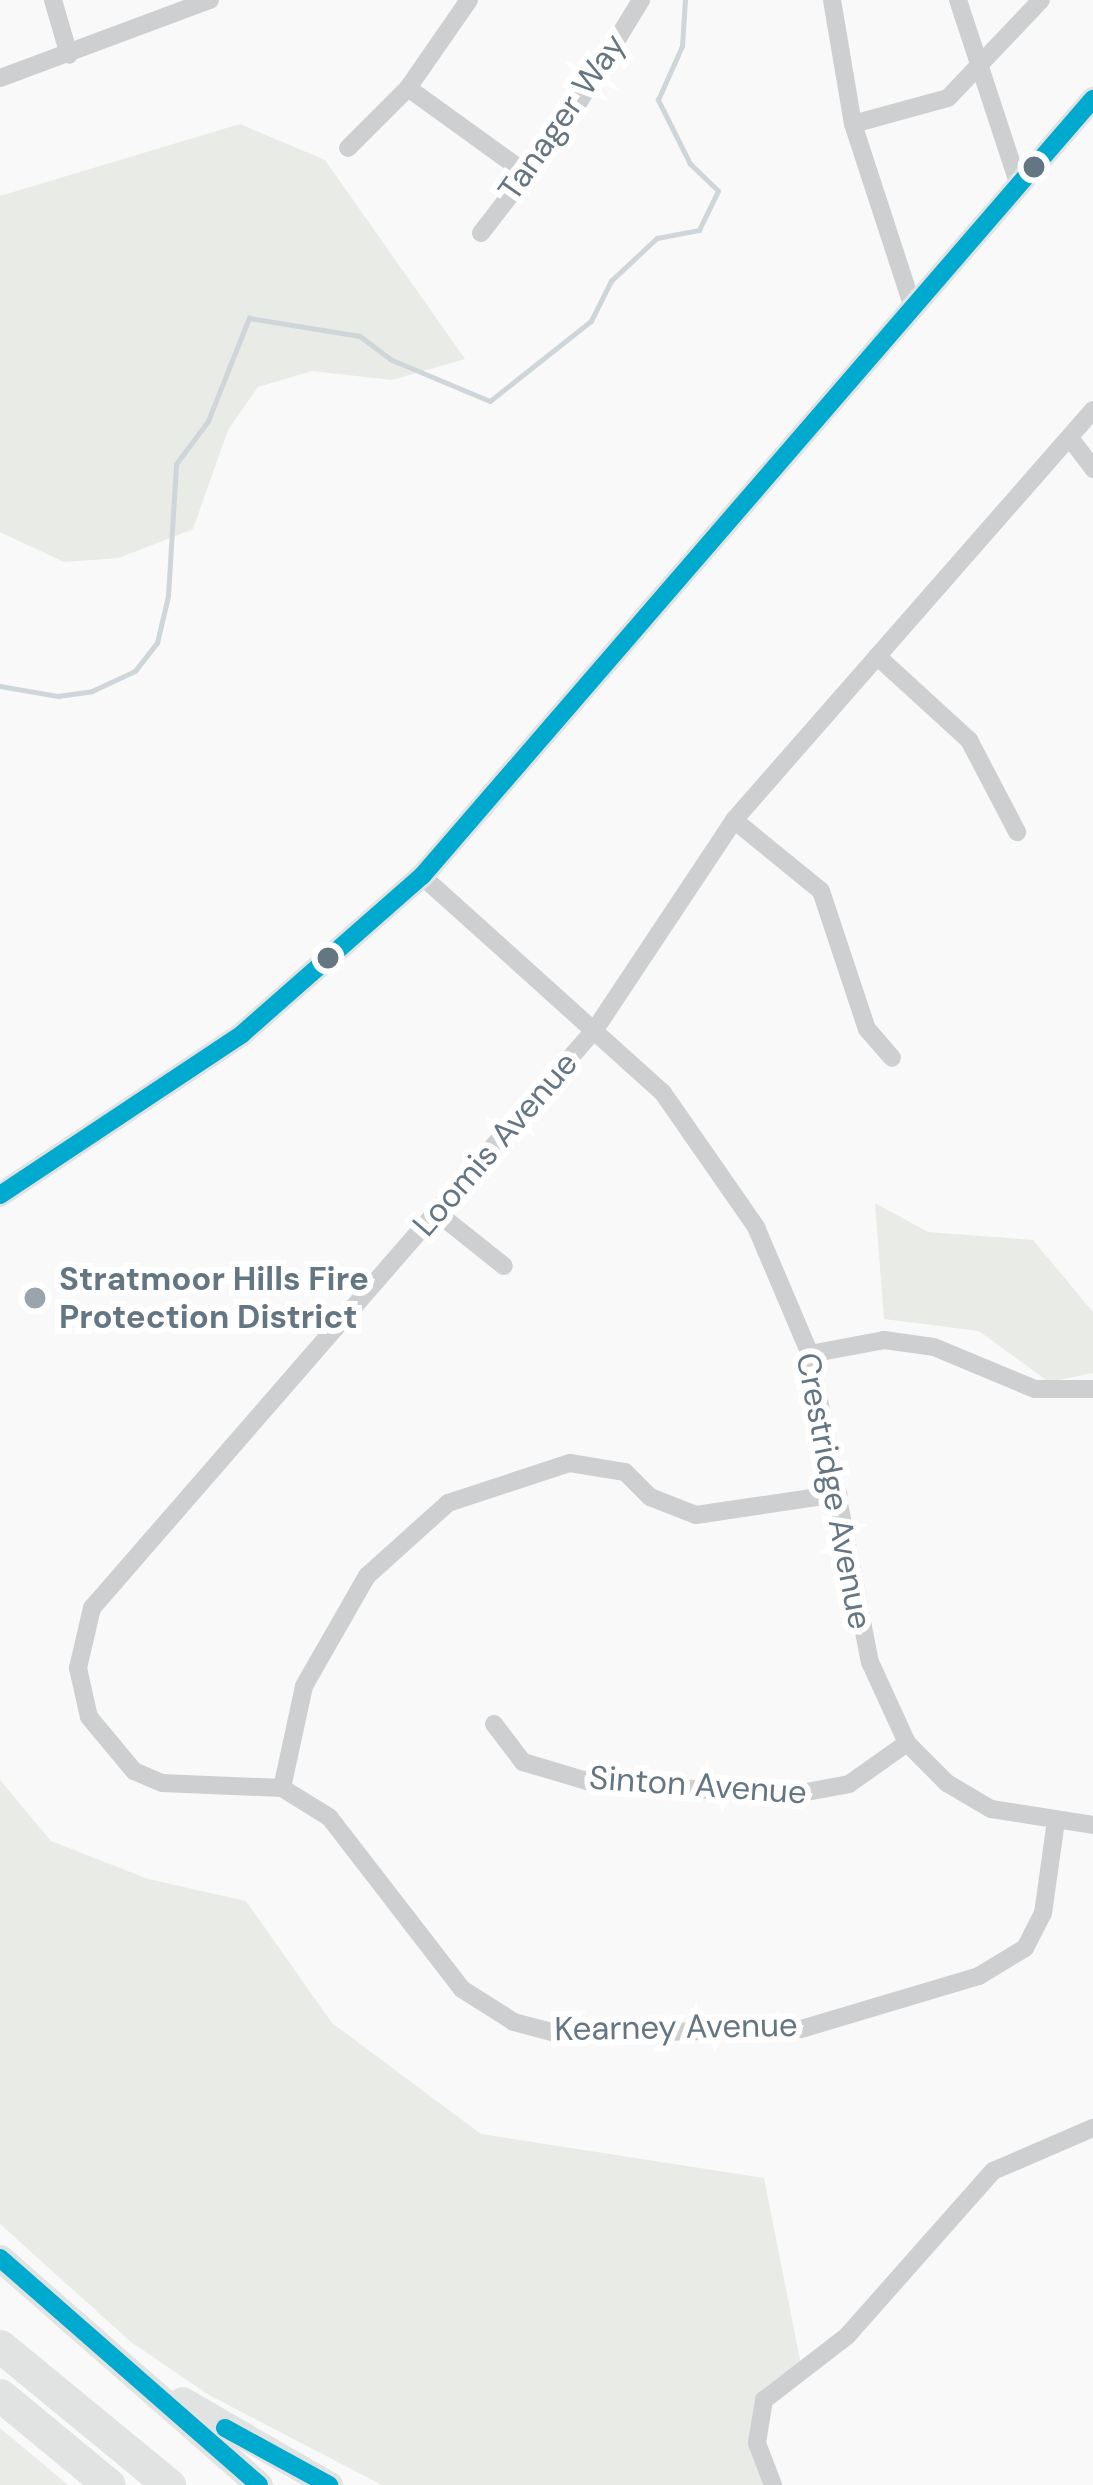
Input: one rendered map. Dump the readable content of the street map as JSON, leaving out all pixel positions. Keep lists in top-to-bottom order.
{
  "streets": {
    "street": [
      "Tanager Way",
      "Loomis Avenue",
      "Crestridge Avenue",
      "Sinton Avenue",
      "Kearney Avenue"
    ]
  },
  "crossings": [
    ["Loomis Avenue", "Crestridge Avenue"],
    ["Loomis Avenue", "Kearney Avenue"],
    ["Crestridge Avenue", "Sinton Avenue"],
    ["Crestridge Avenue", "Kearney Avenue"]
  ],
  "places": ["Stratmoor Hills Fire Protection District"]
}
